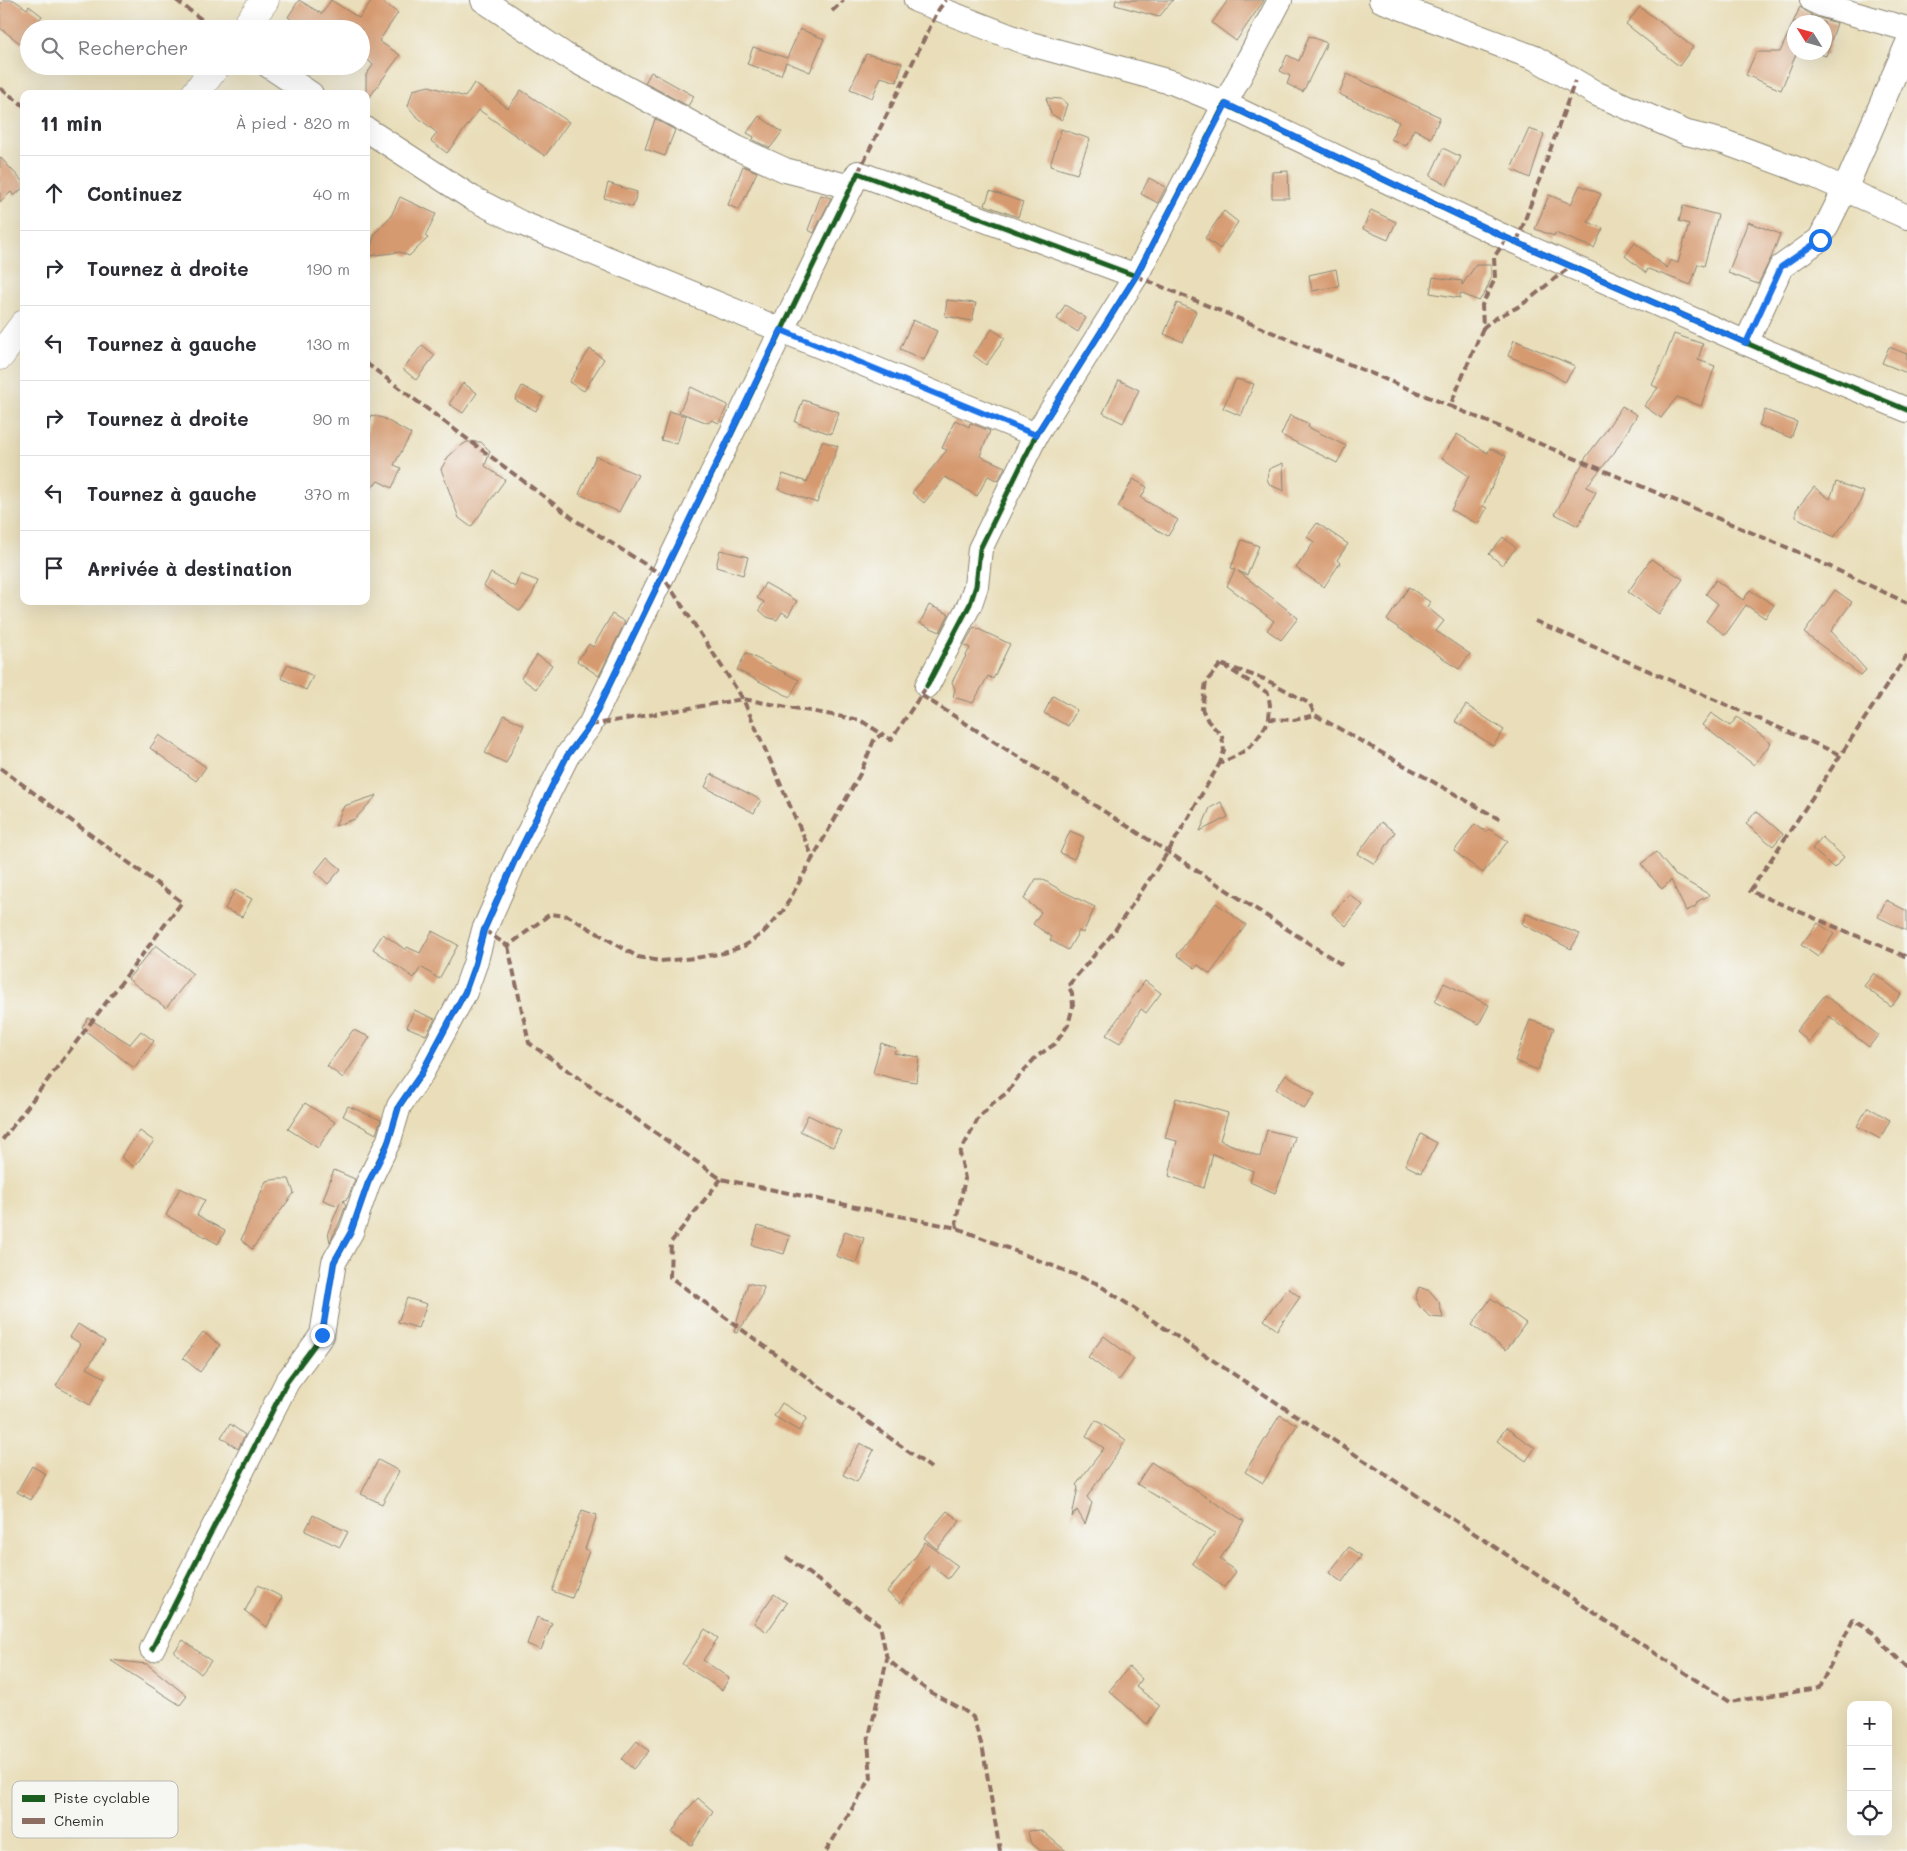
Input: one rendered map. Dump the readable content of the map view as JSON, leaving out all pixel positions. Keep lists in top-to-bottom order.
{
  "legend": ["Piste cyclable", "Chemin"],
  "north": "top left",
  "page": {
    "search": "Rechercher",
    "heading": ["11 min", "À pied · 820 m"],
    "list": [
      ["Continuez", "40 m"],
      ["Tournez à droite", "190 m"],
      ["Tournez à gauche", "130 m"],
      ["Tournez à droite", "90 m"],
      ["Tournez à gauche", "370 m"],
      "Arrivée à destination"
    ],
    "map_buttons": ["+", "−"]
  }
}
